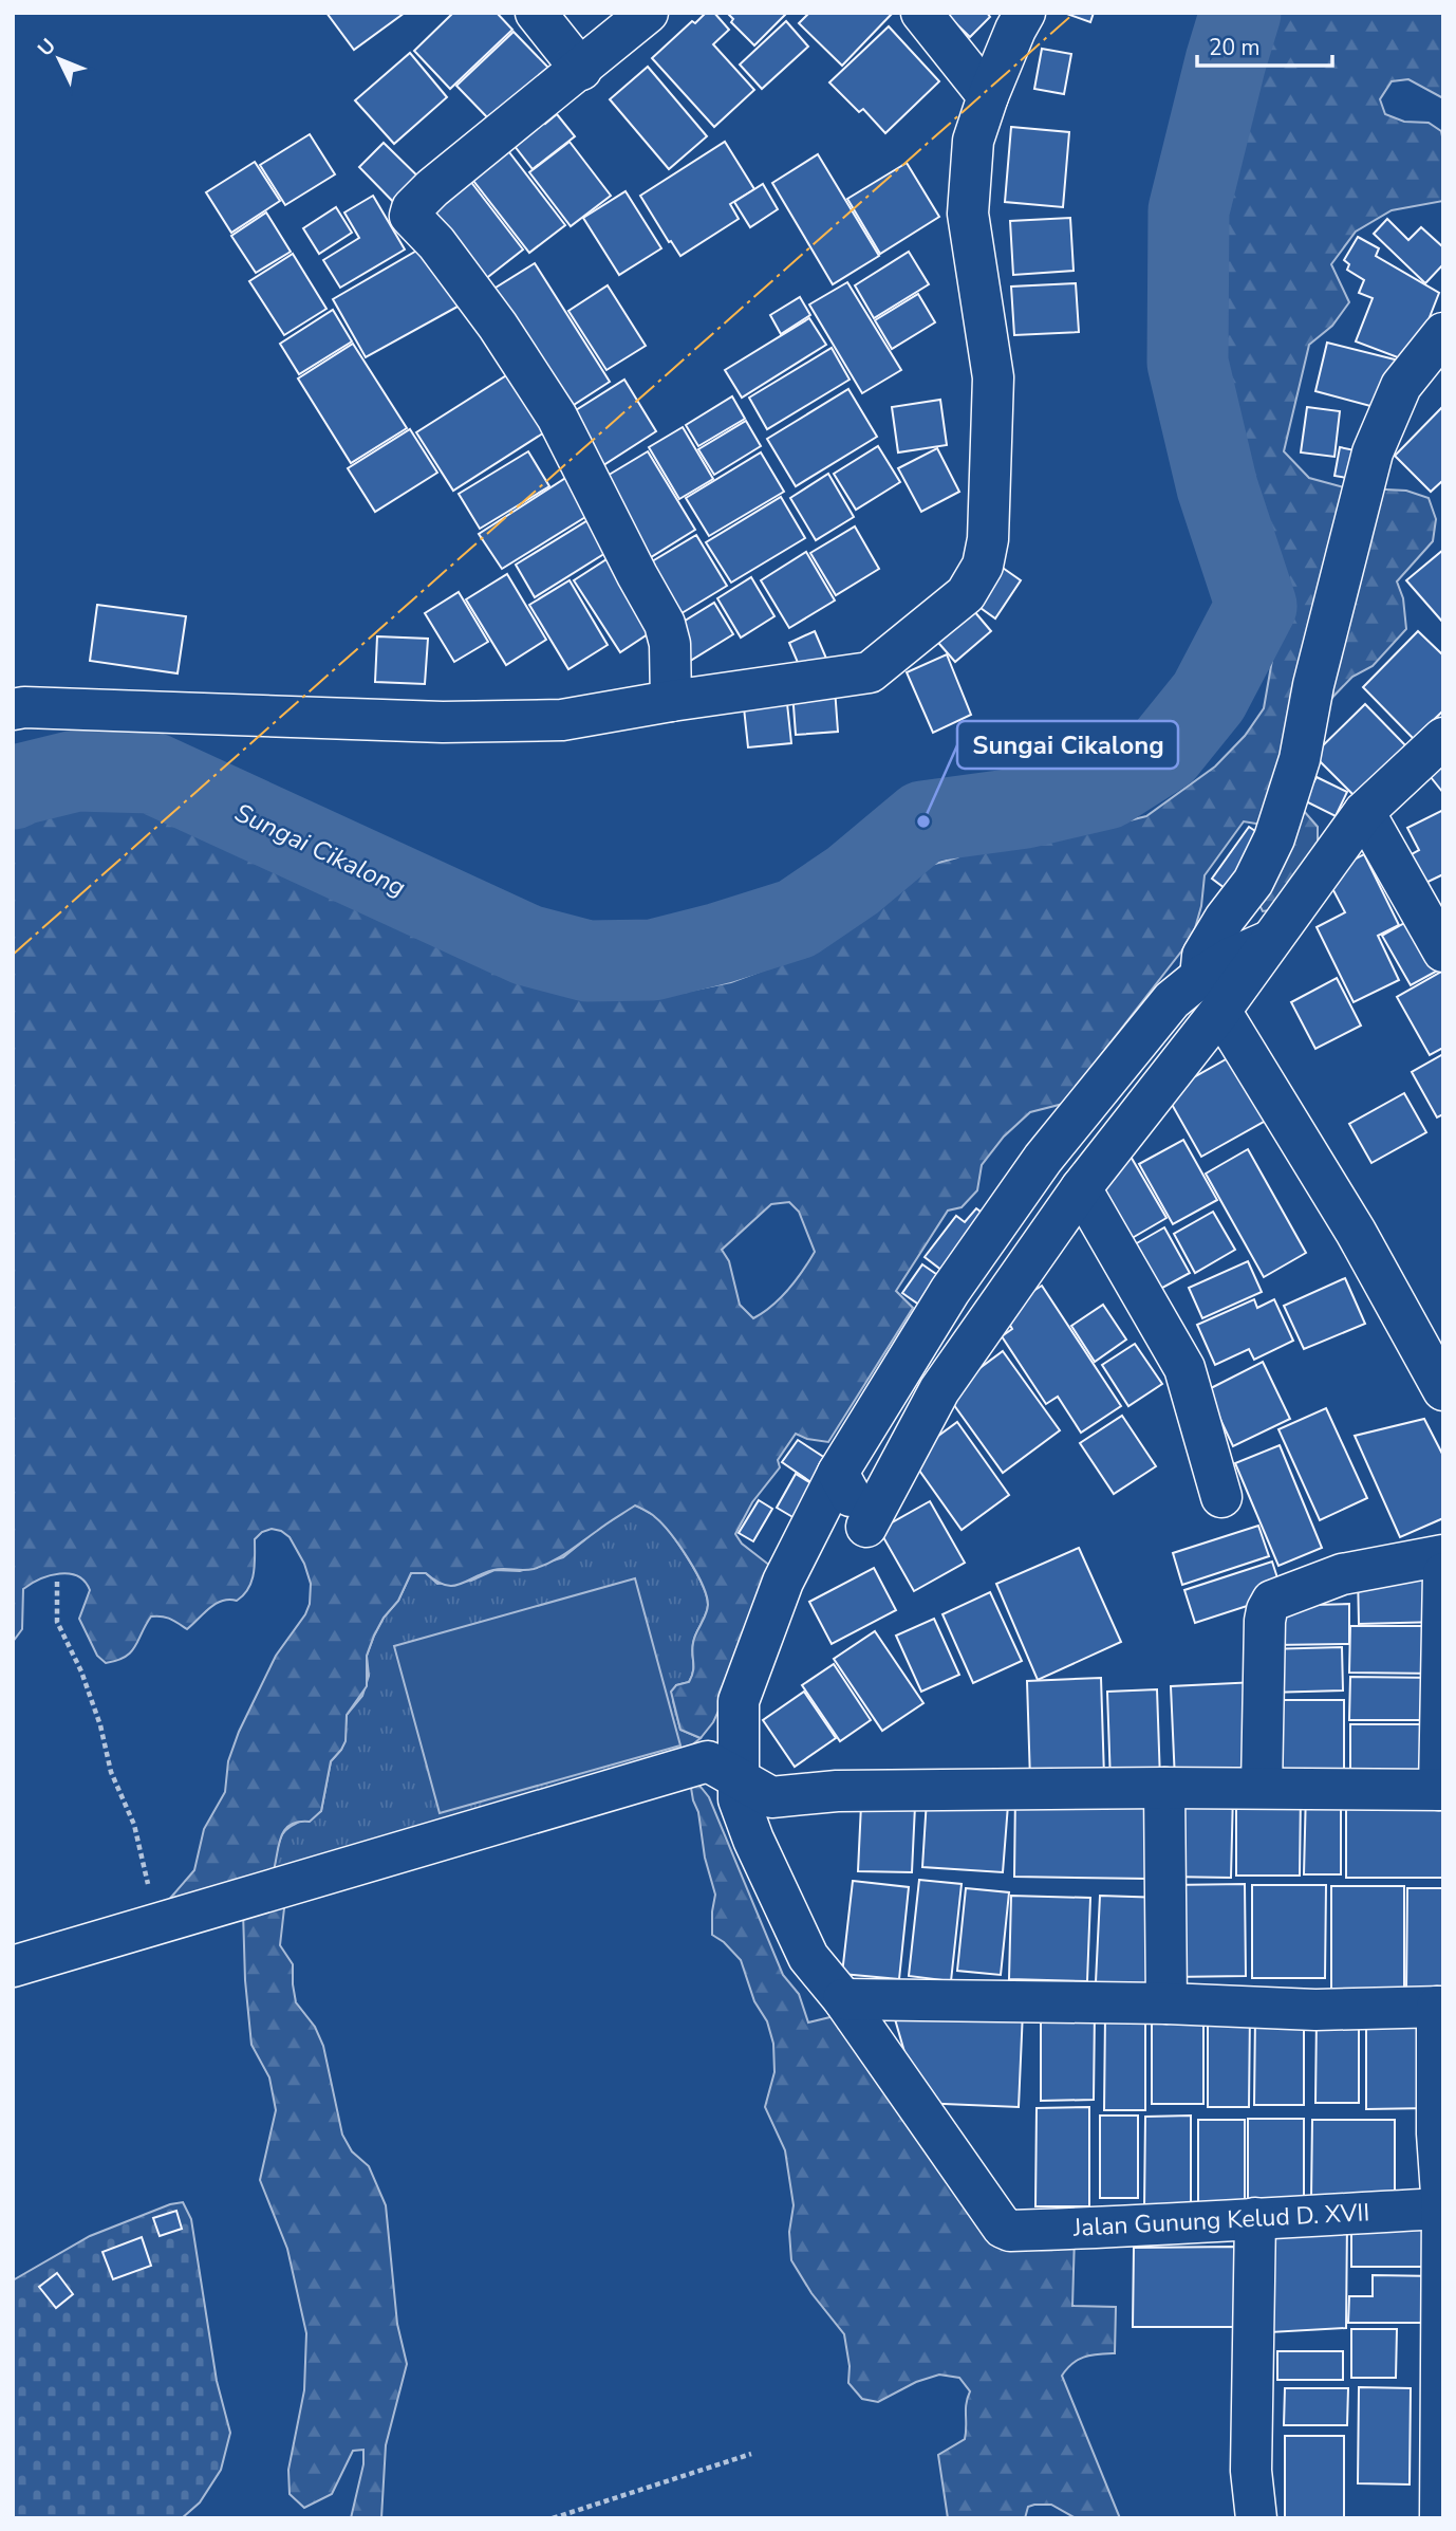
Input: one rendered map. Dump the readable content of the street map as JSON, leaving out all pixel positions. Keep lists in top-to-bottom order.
{
  "streets": {
    "street": ["Jalan Gunung Kelud D. XVII"]
  },
  "water": ["Sungai Cikalong"],
  "places": ["Sungai Cikalong"],
  "scale_bar": "20 m",
  "north": "top left"
}
